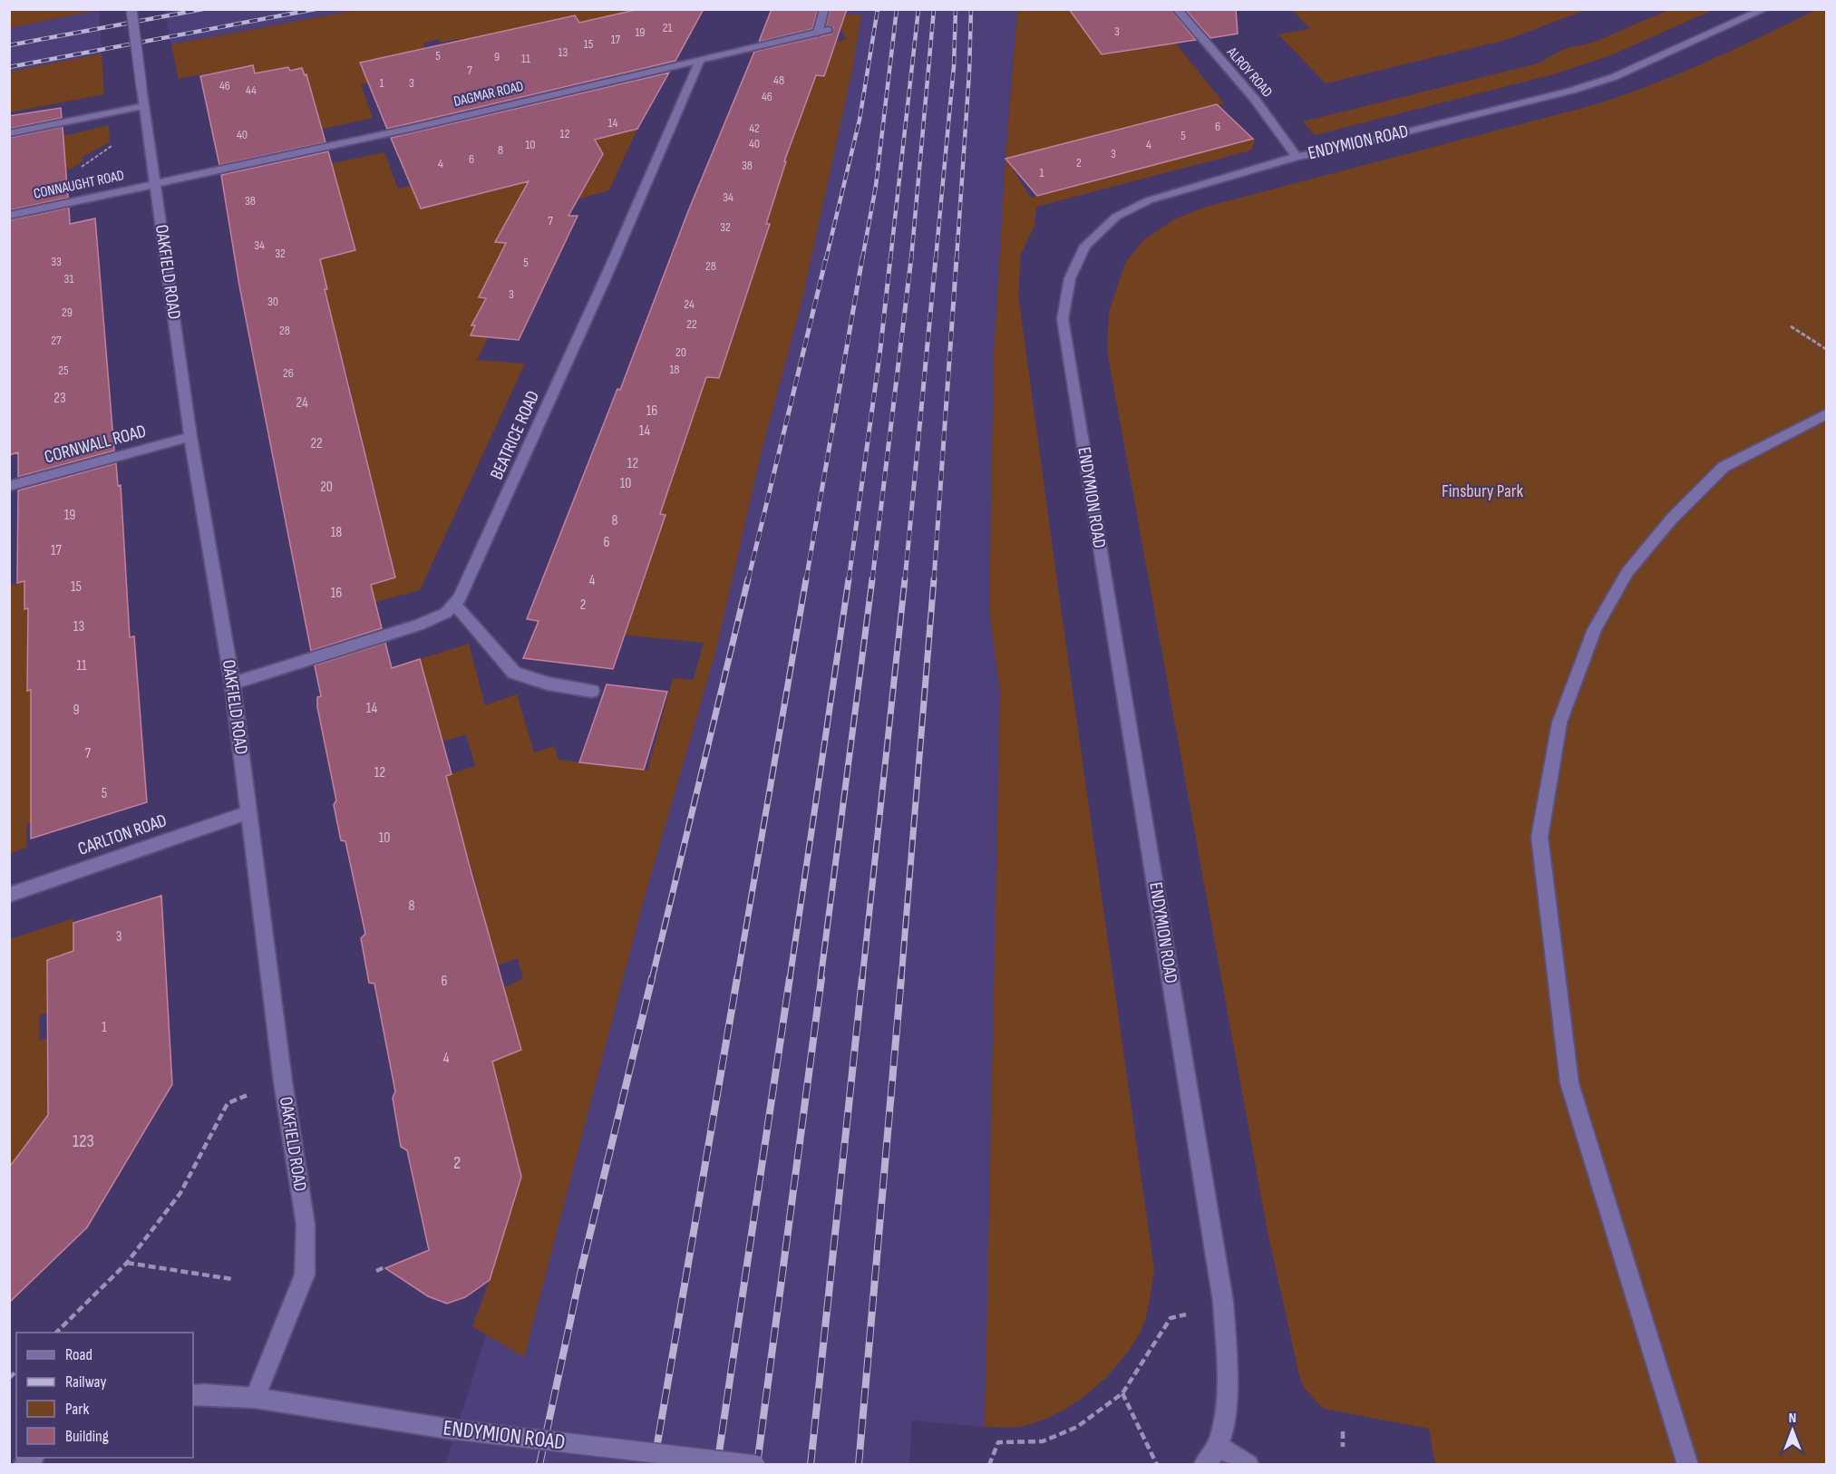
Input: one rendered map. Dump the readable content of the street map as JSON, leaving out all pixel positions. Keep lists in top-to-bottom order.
{
  "streets": {
    "street": [
      "ALROY ROAD",
      "DAGMAR ROAD",
      "ENDYMION ROAD",
      "CONNAUGHT ROAD",
      "OAKFIELD ROAD",
      "BEATRICE ROAD",
      "CORNWALL ROAD",
      "CARLTON ROAD"
    ]
  },
  "crossings": [
    ["ALROY ROAD", "ENDYMION ROAD"],
    ["DAGMAR ROAD", "CONNAUGHT ROAD"],
    ["DAGMAR ROAD", "OAKFIELD ROAD"],
    ["DAGMAR ROAD", "BEATRICE ROAD"],
    ["ENDYMION ROAD", "OAKFIELD ROAD"],
    ["CONNAUGHT ROAD", "OAKFIELD ROAD"],
    ["OAKFIELD ROAD", "BEATRICE ROAD"],
    ["OAKFIELD ROAD", "CORNWALL ROAD"],
    ["OAKFIELD ROAD", "CARLTON ROAD"]
  ],
  "parks": ["Finsbury Park"],
  "house_numbers": [
    "21",
    "3",
    "19",
    "17",
    "15",
    "13",
    "5",
    "9",
    "11",
    "7",
    "48",
    "1",
    "3",
    "46",
    "44",
    "46",
    "14",
    "6",
    "42",
    "12",
    "40",
    "5",
    "40",
    "10",
    "4",
    "8",
    "3",
    "6",
    "2",
    "4",
    "38",
    "1",
    "34",
    "38",
    "7",
    "32",
    "34",
    "32",
    "33",
    "5",
    "28",
    "31",
    "3",
    "30",
    "24",
    "29",
    "22",
    "28",
    "27",
    "20",
    "18",
    "25",
    "26",
    "23",
    "24",
    "16",
    "14",
    "22",
    "12",
    "10",
    "20",
    "19",
    "8",
    "18",
    "6",
    "17",
    "4",
    "15",
    "16",
    "2",
    "13",
    "11",
    "14",
    "9",
    "7",
    "12",
    "5",
    "10",
    "8",
    "3",
    "6",
    "1",
    "4",
    "123",
    "2"
  ],
  "legend": [
    "Road",
    "Railway",
    "Park",
    "Building"
  ],
  "north": "top"
}
